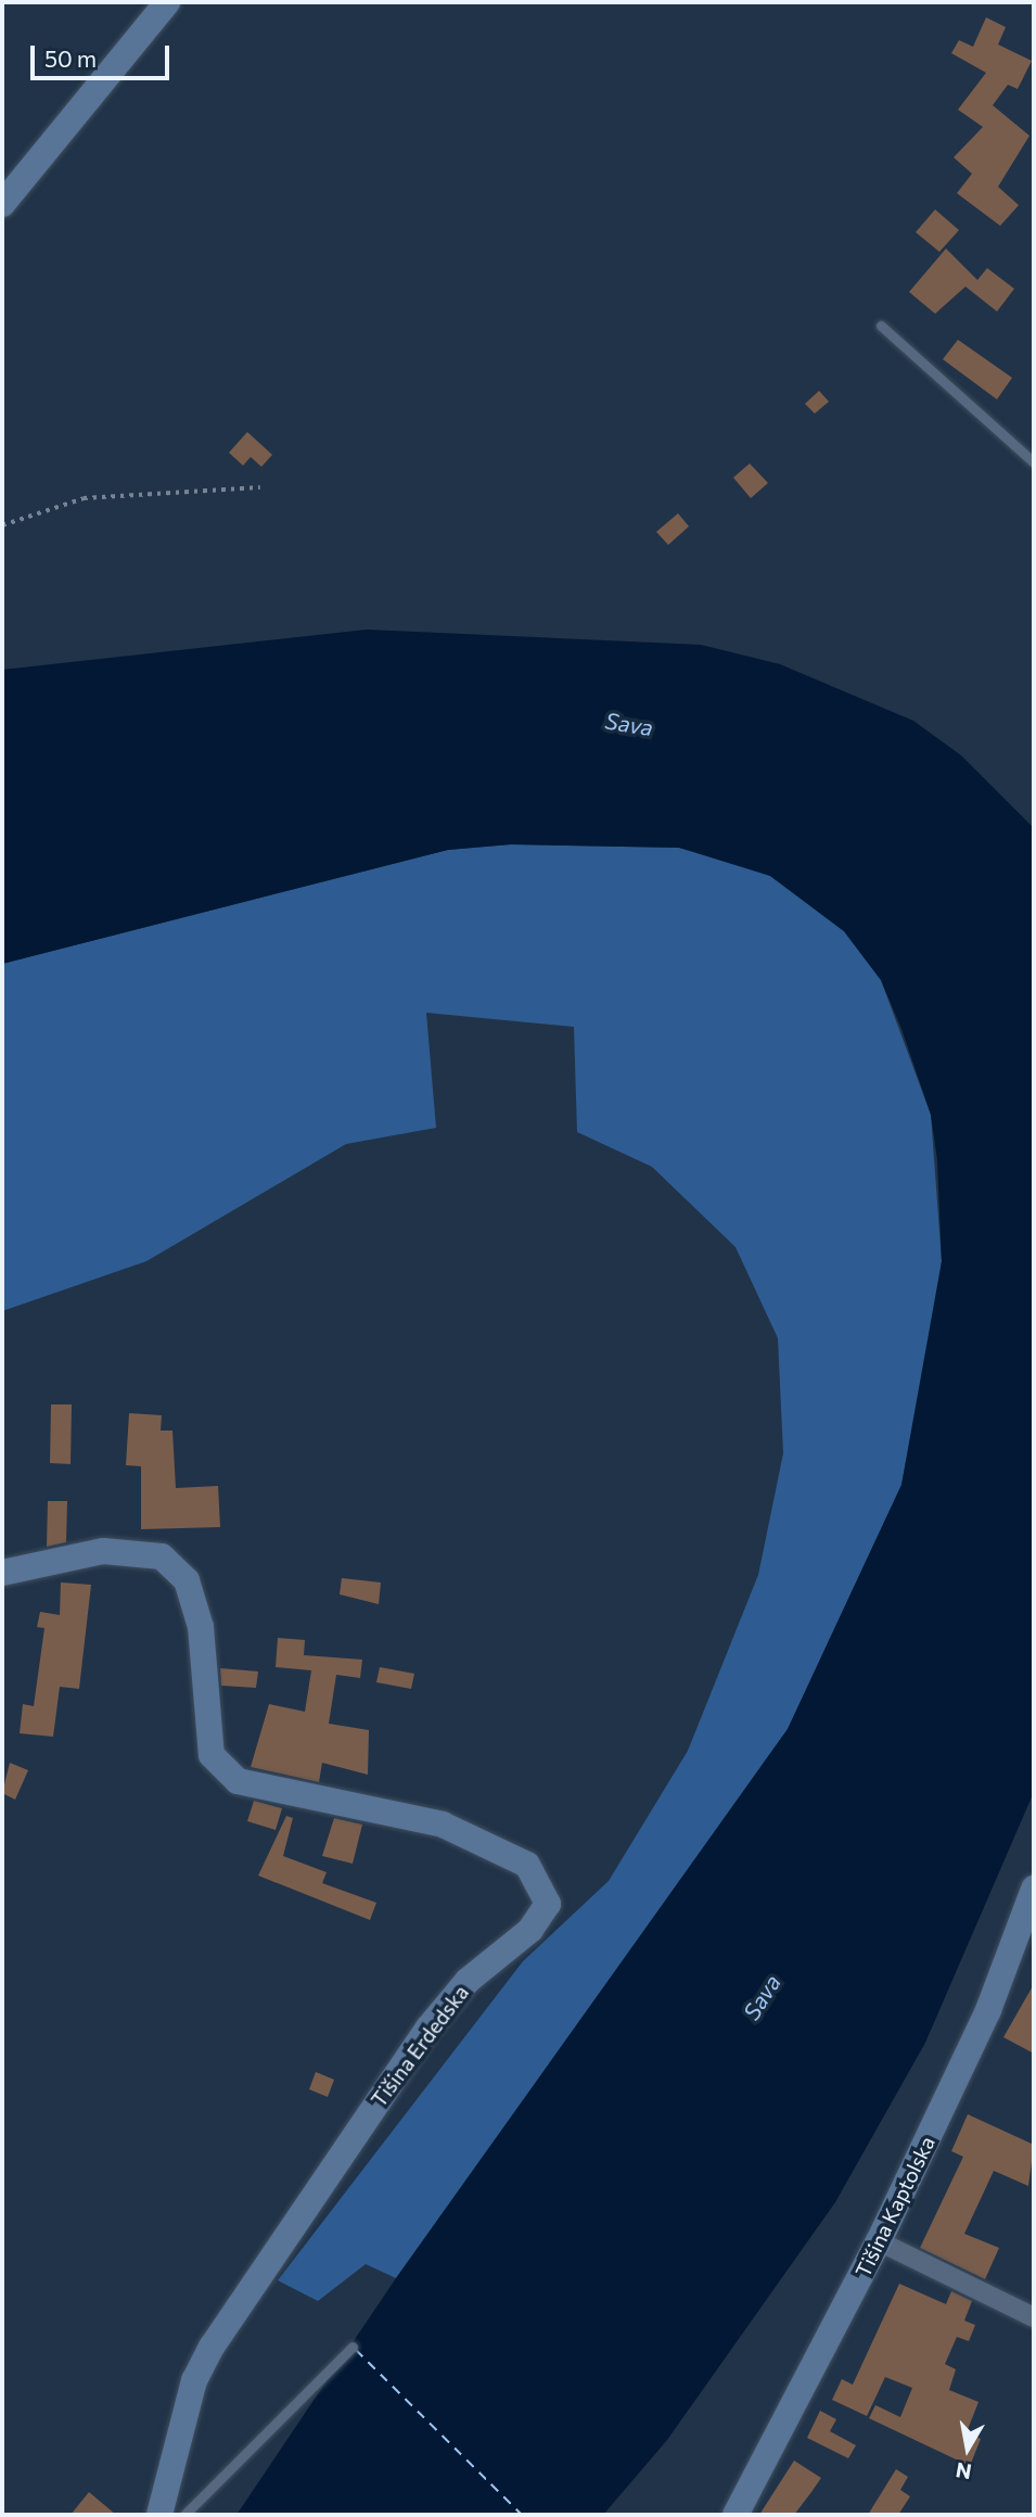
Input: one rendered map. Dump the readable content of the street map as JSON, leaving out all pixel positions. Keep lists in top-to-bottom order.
{
  "streets": {
    "main road": ["Tišina Erdedska", "Tišina Kaptolska"]
  },
  "water": ["Sava"],
  "scale_bar": "50 m",
  "north": "bottom"
}
